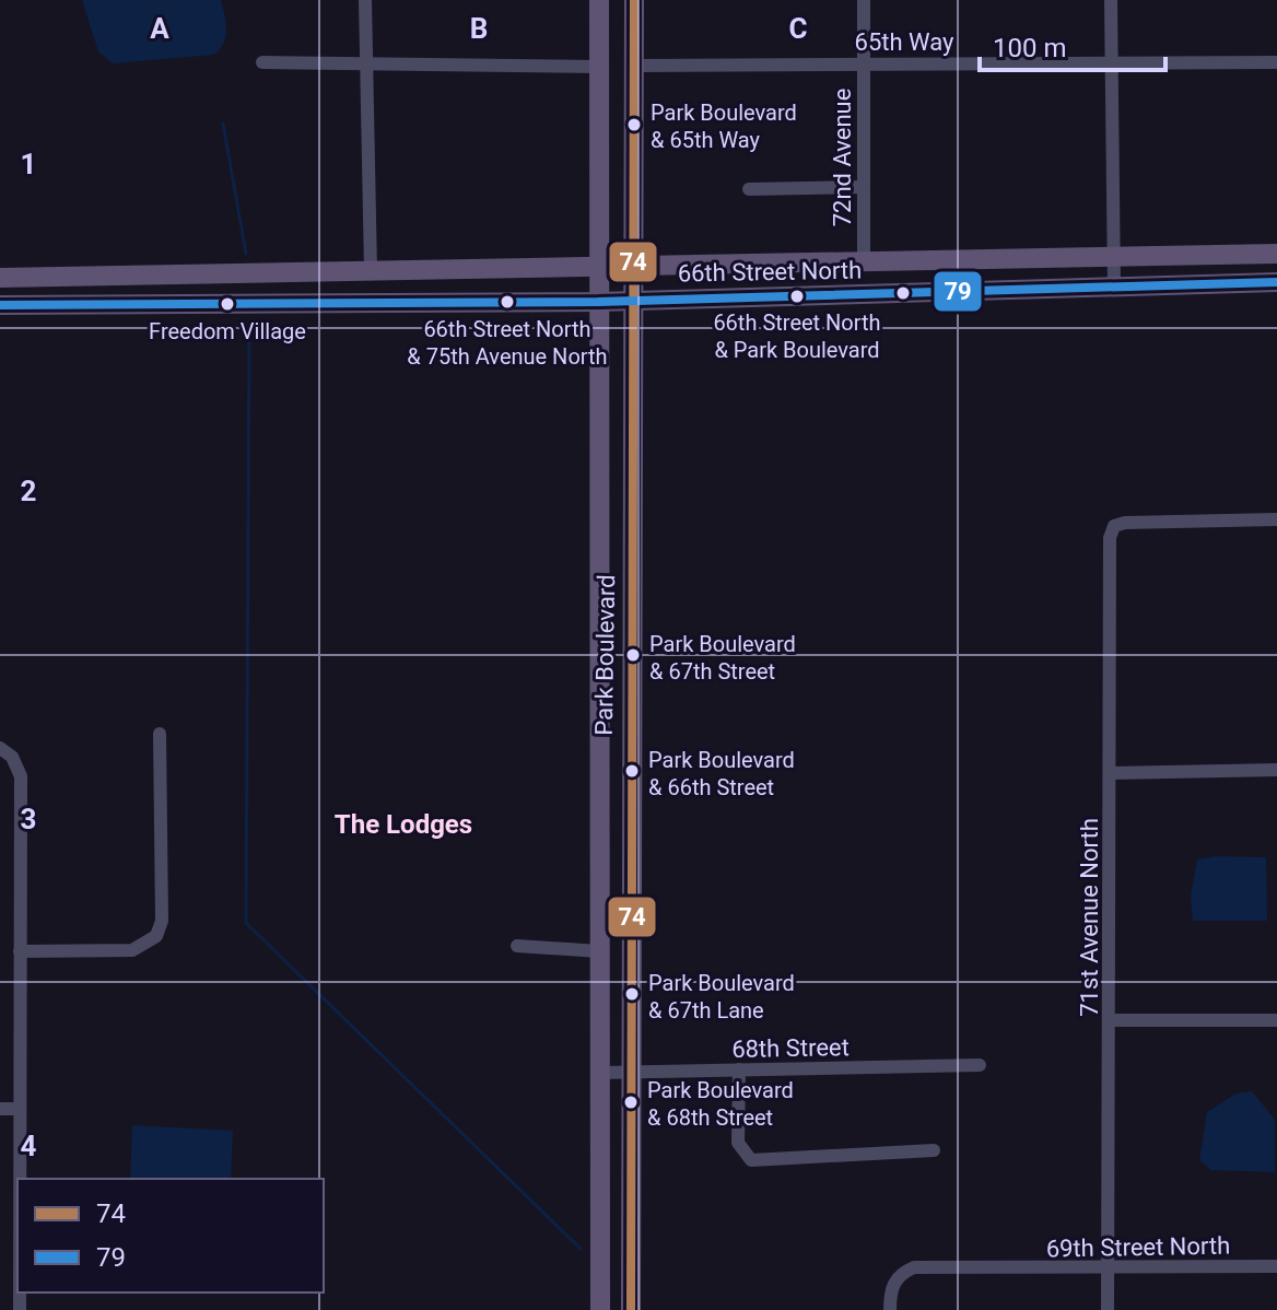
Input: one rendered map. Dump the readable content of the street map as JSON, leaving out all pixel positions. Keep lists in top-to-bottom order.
{
  "streets": {
    "main road": ["66th Street North", "Park Boulevard"],
    "street": [
      "65th Way",
      "72nd Avenue",
      "71st Avenue North",
      "68th Street",
      "69th Street North"
    ]
  },
  "crossings": [
    ["65th Way", "72nd Avenue"],
    ["65th Way", "Park Boulevard"],
    ["72nd Avenue", "66th Street North"],
    ["66th Street North", "Park Boulevard"],
    ["Park Boulevard", "68th Street"],
    ["71st Avenue North", "69th Street North"]
  ],
  "districts": ["The Lodges"],
  "places": [
    "Park Boulevard & 65th Way",
    "66th Street North & Park Boulevard",
    "66th Street North & 75th Avenue North",
    "Freedom Village",
    "Park Boulevard & 67th Street",
    "Park Boulevard & 66th Street",
    "Park Boulevard & 67th Lane",
    "Park Boulevard & 68th Street"
  ],
  "lines": ["transit line 74", "transit line 79"],
  "legend": ["74", "79"],
  "scale_bar": "100 m",
  "grid": {
    "columns": ["A", "B", "C"],
    "rows": [
      "1",
      "2",
      "3",
      "4"
    ]
  }
}
